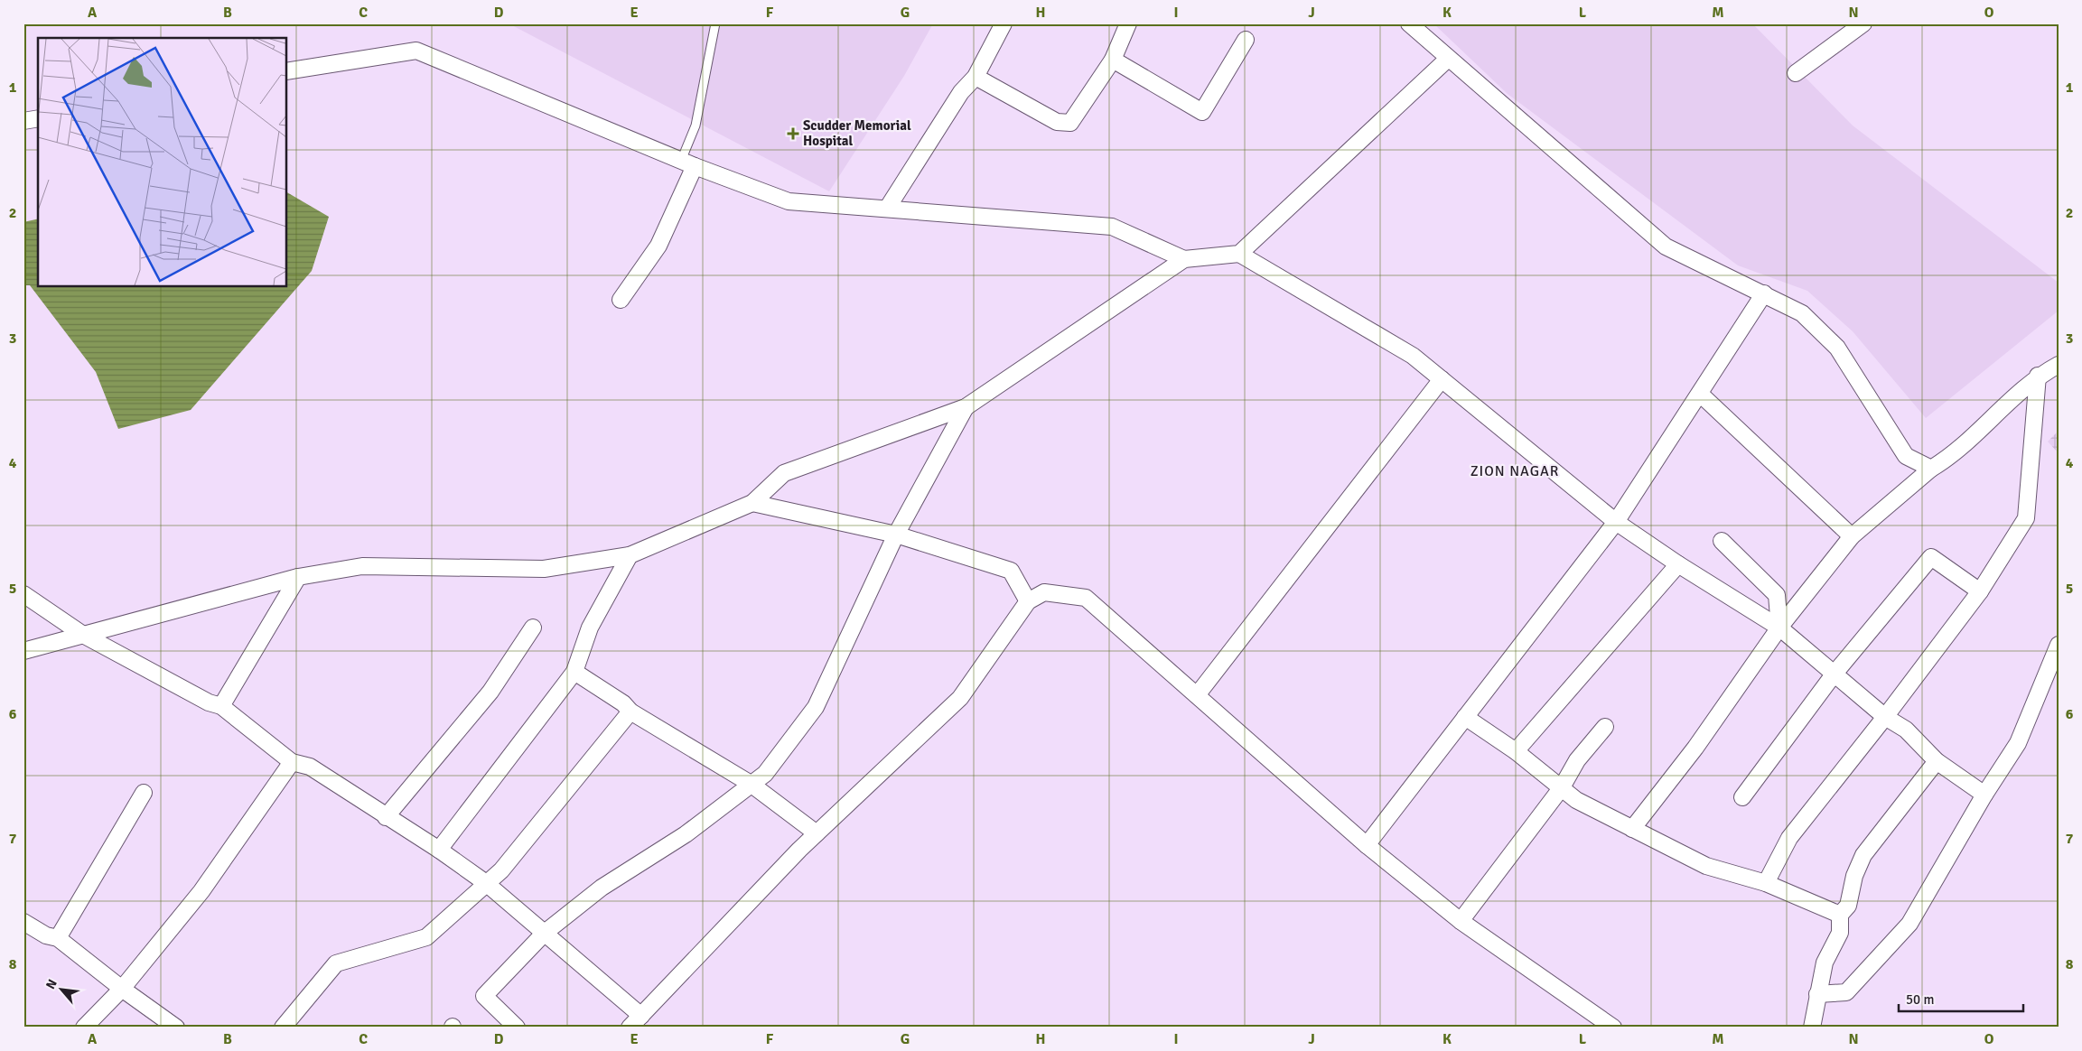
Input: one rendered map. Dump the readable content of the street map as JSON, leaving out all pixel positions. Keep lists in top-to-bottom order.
{
  "districts": ["ZION NAGAR"],
  "places": {
    "health": ["Scudder Memorial Hospital"]
  },
  "scale_bar": "50 m",
  "north": "top left",
  "grid": {
    "columns": [
      "A",
      "B",
      "C",
      "D",
      "E",
      "F",
      "G",
      "H",
      "I",
      "J",
      "K",
      "L",
      "M",
      "N",
      "O"
    ],
    "rows": [
      "1",
      "2",
      "3",
      "4",
      "5",
      "6",
      "7",
      "8"
    ]
  }
}
